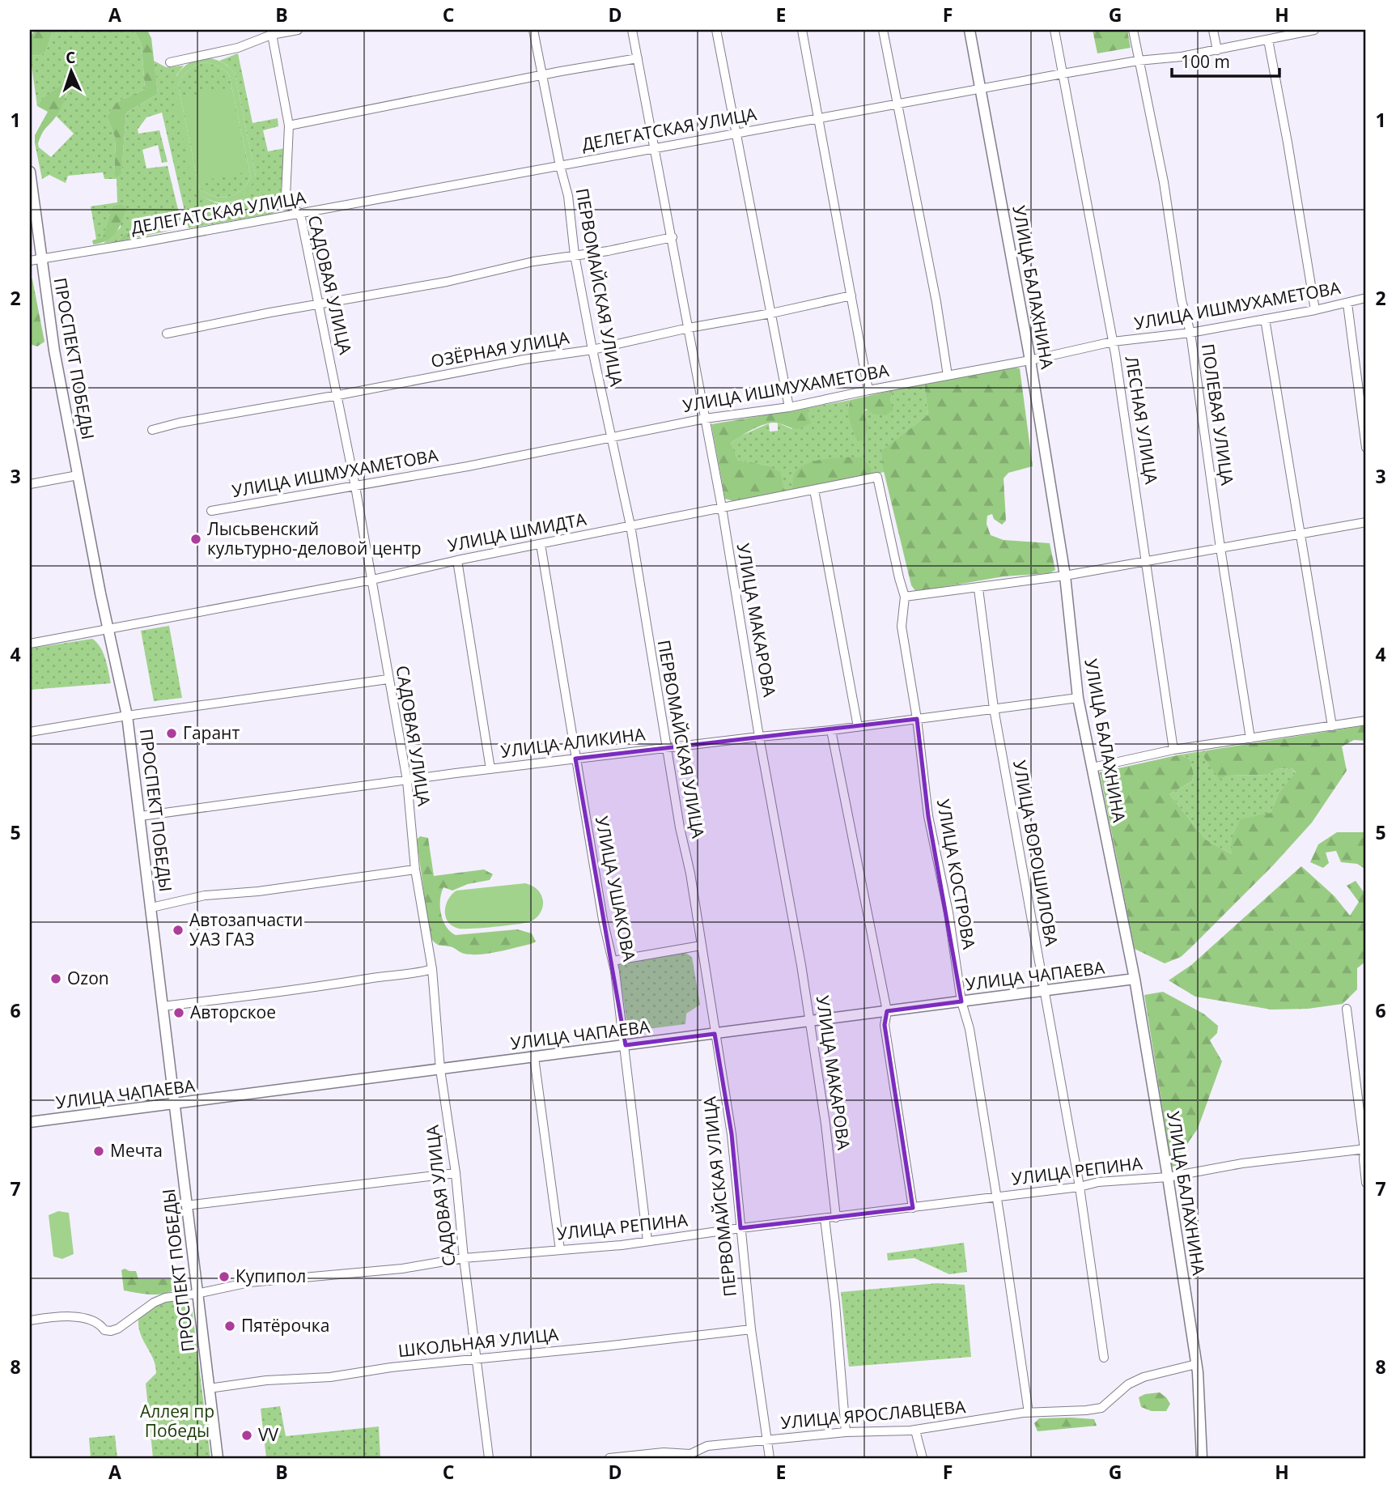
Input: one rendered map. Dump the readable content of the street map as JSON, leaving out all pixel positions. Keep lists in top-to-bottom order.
{
  "streets": {
    "street": [
      "ДЕЛЕГАТСКАЯ УЛИЦА",
      "САДОВАЯ УЛИЦА",
      "ПЕРВОМАЙСКАЯ УЛИЦА",
      "УЛИЦА БАЛАХНИНА",
      "УЛИЦА ИШМУХАМЕТОВА",
      "ОЗЁРНАЯ УЛИЦА",
      "ПРОСПЕКТ ПОБЕДЫ",
      "ПОЛЕВАЯ УЛИЦА",
      "ЛЕСНАЯ УЛИЦА",
      "УЛИЦА ШМИДТА",
      "УЛИЦА МАКАРОВА",
      "УЛИЦА АЛИКИНА",
      "УЛИЦА ВОРОШИЛОВА",
      "УЛИЦА КОСТРОВА",
      "УЛИЦА УШАКОВА",
      "УЛИЦА ЧАПАЕВА",
      "УЛИЦА РЕПИНА",
      "ШКОЛЬНАЯ УЛИЦА",
      "УЛИЦА ЯРОСЛАВЦЕВА"
    ]
  },
  "crossings": [
    ["ДЕЛЕГАТСКАЯ УЛИЦА", "САДОВАЯ УЛИЦА"],
    ["ДЕЛЕГАТСКАЯ УЛИЦА", "ПЕРВОМАЙСКАЯ УЛИЦА"],
    ["ДЕЛЕГАТСКАЯ УЛИЦА", "УЛИЦА БАЛАХНИНА"],
    ["ДЕЛЕГАТСКАЯ УЛИЦА", "ПРОСПЕКТ ПОБЕДЫ"],
    ["ДЕЛЕГАТСКАЯ УЛИЦА", "ПОЛЕВАЯ УЛИЦА"],
    ["ДЕЛЕГАТСКАЯ УЛИЦА", "ЛЕСНАЯ УЛИЦА"],
    ["ДЕЛЕГАТСКАЯ УЛИЦА", "УЛИЦА МАКАРОВА"],
    ["САДОВАЯ УЛИЦА", "УЛИЦА ИШМУХАМЕТОВА"],
    ["САДОВАЯ УЛИЦА", "ОЗЁРНАЯ УЛИЦА"],
    ["САДОВАЯ УЛИЦА", "УЛИЦА ШМИДТА"],
    ["САДОВАЯ УЛИЦА", "УЛИЦА АЛИКИНА"],
    ["САДОВАЯ УЛИЦА", "УЛИЦА ЧАПАЕВА"],
    ["САДОВАЯ УЛИЦА", "УЛИЦА РЕПИНА"],
    ["САДОВАЯ УЛИЦА", "ШКОЛЬНАЯ УЛИЦА"],
    ["ПЕРВОМАЙСКАЯ УЛИЦА", "УЛИЦА ИШМУХАМЕТОВА"],
    ["ПЕРВОМАЙСКАЯ УЛИЦА", "ОЗЁРНАЯ УЛИЦА"],
    ["ПЕРВОМАЙСКАЯ УЛИЦА", "УЛИЦА ШМИДТА"],
    ["ПЕРВОМАЙСКАЯ УЛИЦА", "УЛИЦА АЛИКИНА"],
    ["ПЕРВОМАЙСКАЯ УЛИЦА", "УЛИЦА ЧАПАЕВА"],
    ["ПЕРВОМАЙСКАЯ УЛИЦА", "УЛИЦА РЕПИНА"],
    ["ПЕРВОМАЙСКАЯ УЛИЦА", "ШКОЛЬНАЯ УЛИЦА"],
    ["ПЕРВОМАЙСКАЯ УЛИЦА", "УЛИЦА ЯРОСЛАВЦЕВА"],
    ["УЛИЦА БАЛАХНИНА", "УЛИЦА ИШМУХАМЕТОВА"],
    ["УЛИЦА БАЛАХНИНА", "УЛИЦА АЛИКИНА"],
    ["УЛИЦА БАЛАХНИНА", "УЛИЦА ЧАПАЕВА"],
    ["УЛИЦА БАЛАХНИНА", "УЛИЦА РЕПИНА"],
    ["УЛИЦА БАЛАХНИНА", "УЛИЦА ЯРОСЛАВЦЕВА"],
    ["УЛИЦА ИШМУХАМЕТОВА", "ПОЛЕВАЯ УЛИЦА"],
    ["УЛИЦА ИШМУХАМЕТОВА", "ЛЕСНАЯ УЛИЦА"],
    ["УЛИЦА ИШМУХАМЕТОВА", "УЛИЦА МАКАРОВА"],
    ["ОЗЁРНАЯ УЛИЦА", "УЛИЦА МАКАРОВА"],
    ["ПРОСПЕКТ ПОБЕДЫ", "УЛИЦА ШМИДТА"],
    ["ПРОСПЕКТ ПОБЕДЫ", "УЛИЦА АЛИКИНА"],
    ["ПРОСПЕКТ ПОБЕДЫ", "УЛИЦА ЧАПАЕВА"],
    ["ПРОСПЕКТ ПОБЕДЫ", "УЛИЦА РЕПИНА"],
    ["ПРОСПЕКТ ПОБЕДЫ", "ШКОЛЬНАЯ УЛИЦА"],
    ["УЛИЦА ШМИДТА", "УЛИЦА МАКАРОВА"],
    ["УЛИЦА ШМИДТА", "УЛИЦА КОСТРОВА"],
    ["УЛИЦА ШМИДТА", "УЛИЦА УШАКОВА"],
    ["УЛИЦА МАКАРОВА", "УЛИЦА АЛИКИНА"],
    ["УЛИЦА МАКАРОВА", "УЛИЦА ЧАПАЕВА"],
    ["УЛИЦА МАКАРОВА", "УЛИЦА РЕПИНА"],
    ["УЛИЦА АЛИКИНА", "УЛИЦА ВОРОШИЛОВА"],
    ["УЛИЦА АЛИКИНА", "УЛИЦА КОСТРОВА"],
    ["УЛИЦА АЛИКИНА", "УЛИЦА УШАКОВА"],
    ["УЛИЦА ВОРОШИЛОВА", "УЛИЦА ЧАПАЕВА"],
    ["УЛИЦА ВОРОШИЛОВА", "УЛИЦА РЕПИНА"],
    ["УЛИЦА КОСТРОВА", "УЛИЦА ЧАПАЕВА"],
    ["УЛИЦА КОСТРОВА", "УЛИЦА РЕПИНА"],
    ["УЛИЦА КОСТРОВА", "УЛИЦА ЯРОСЛАВЦЕВА"],
    ["УЛИЦА УШАКОВА", "УЛИЦА ЧАПАЕВА"],
    ["УЛИЦА УШАКОВА", "УЛИЦА РЕПИНА"]
  ],
  "parks": ["Аллея пр Победы"],
  "places": [
    "Лысьвенский культурно-деловой центр",
    "Гарант",
    "Автозапчасти УАЗ ГАЗ",
    "Ozon",
    "Авторское",
    "Мечта",
    "Купипол",
    "Пятёрочка",
    "VV"
  ],
  "scale_bar": "100 m",
  "north": "top",
  "grid": {
    "columns": [
      "A",
      "B",
      "C",
      "D",
      "E",
      "F",
      "G",
      "H"
    ],
    "rows": [
      "1",
      "2",
      "3",
      "4",
      "5",
      "6",
      "7",
      "8"
    ]
  }
}
